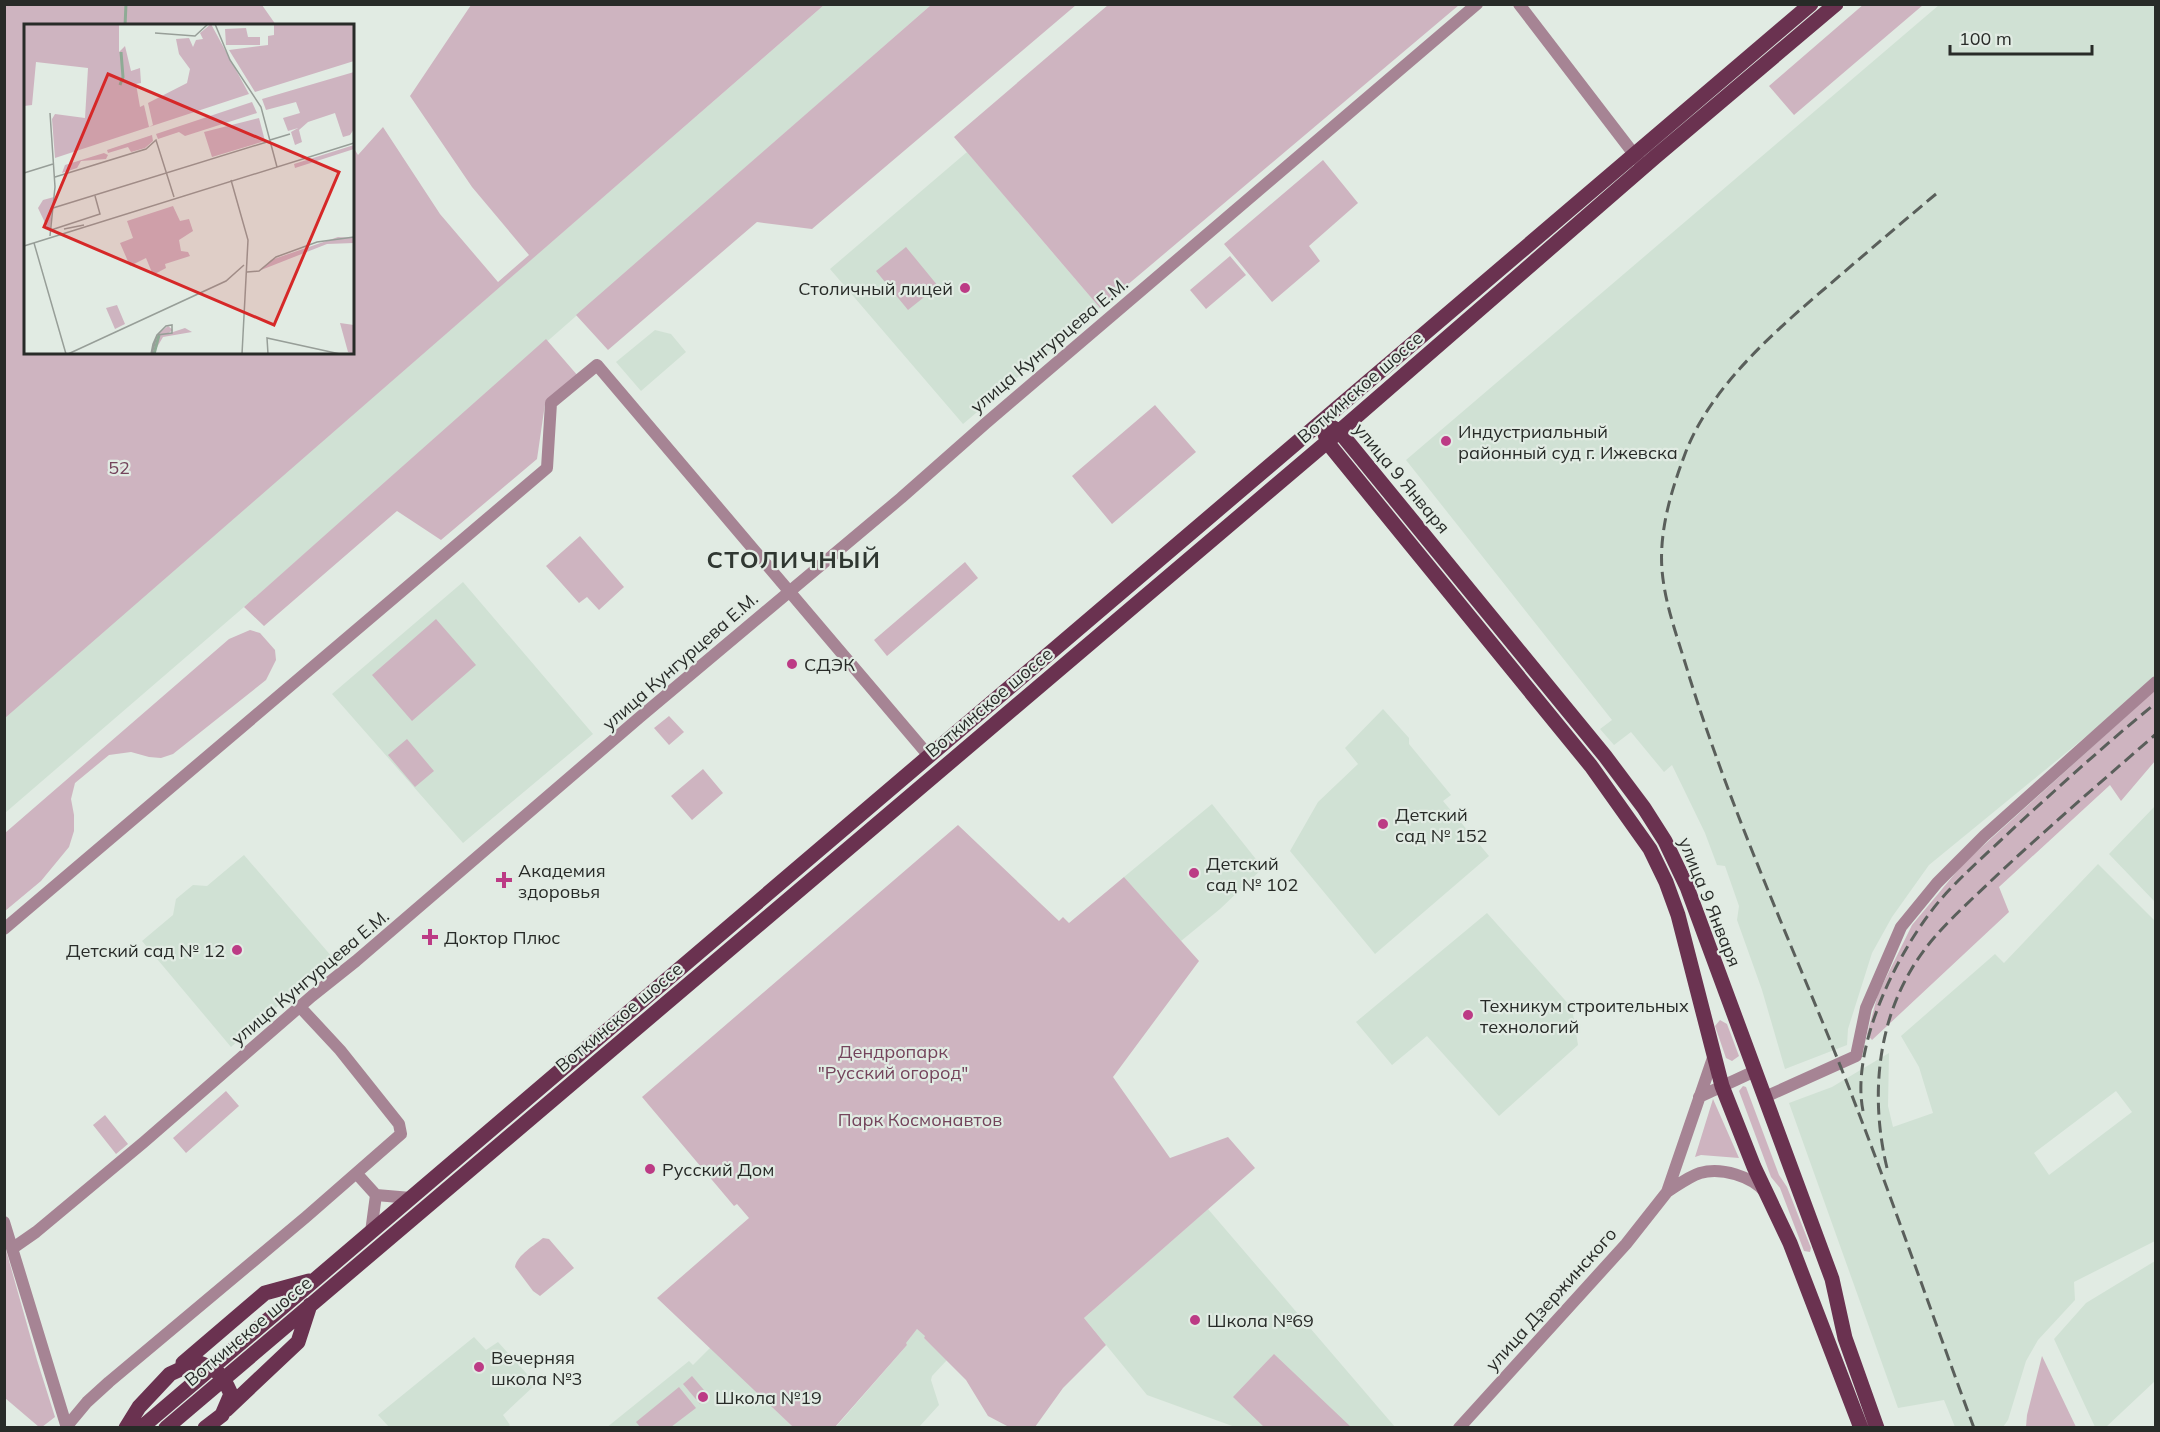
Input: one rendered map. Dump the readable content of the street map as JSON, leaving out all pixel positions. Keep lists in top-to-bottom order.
{
  "streets": {
    "main road": ["Воткинское шоссе", "улица 9 Января"],
    "street": ["улица Кунгурцева Е.М.", "улица Дзержинского"]
  },
  "crossings": [
    ["Воткинское шоссе", "улица 9 Января"],
    ["улица 9 Января", "улица Дзержинского"]
  ],
  "districts": ["СТОЛИЧНЫЙ"],
  "parks": ["52", "Дендропарк \"Русский огород\"", "Парк Космонавтов"],
  "places": {
    "other": [
      "Столичный лицей",
      "Индустриальный районный суд г. Ижевска",
      "СДЭК",
      "Детский сад № 152",
      "Детский сад № 102",
      "Детский сад № 12",
      "Техникум строительных технологий",
      "Русский Дом",
      "Школа №69",
      "Вечерняя школа №3",
      "Школа №19"
    ],
    "health": ["Академия здоровья", "Доктор Плюс"]
  },
  "scale_bar": "100 m"
}
